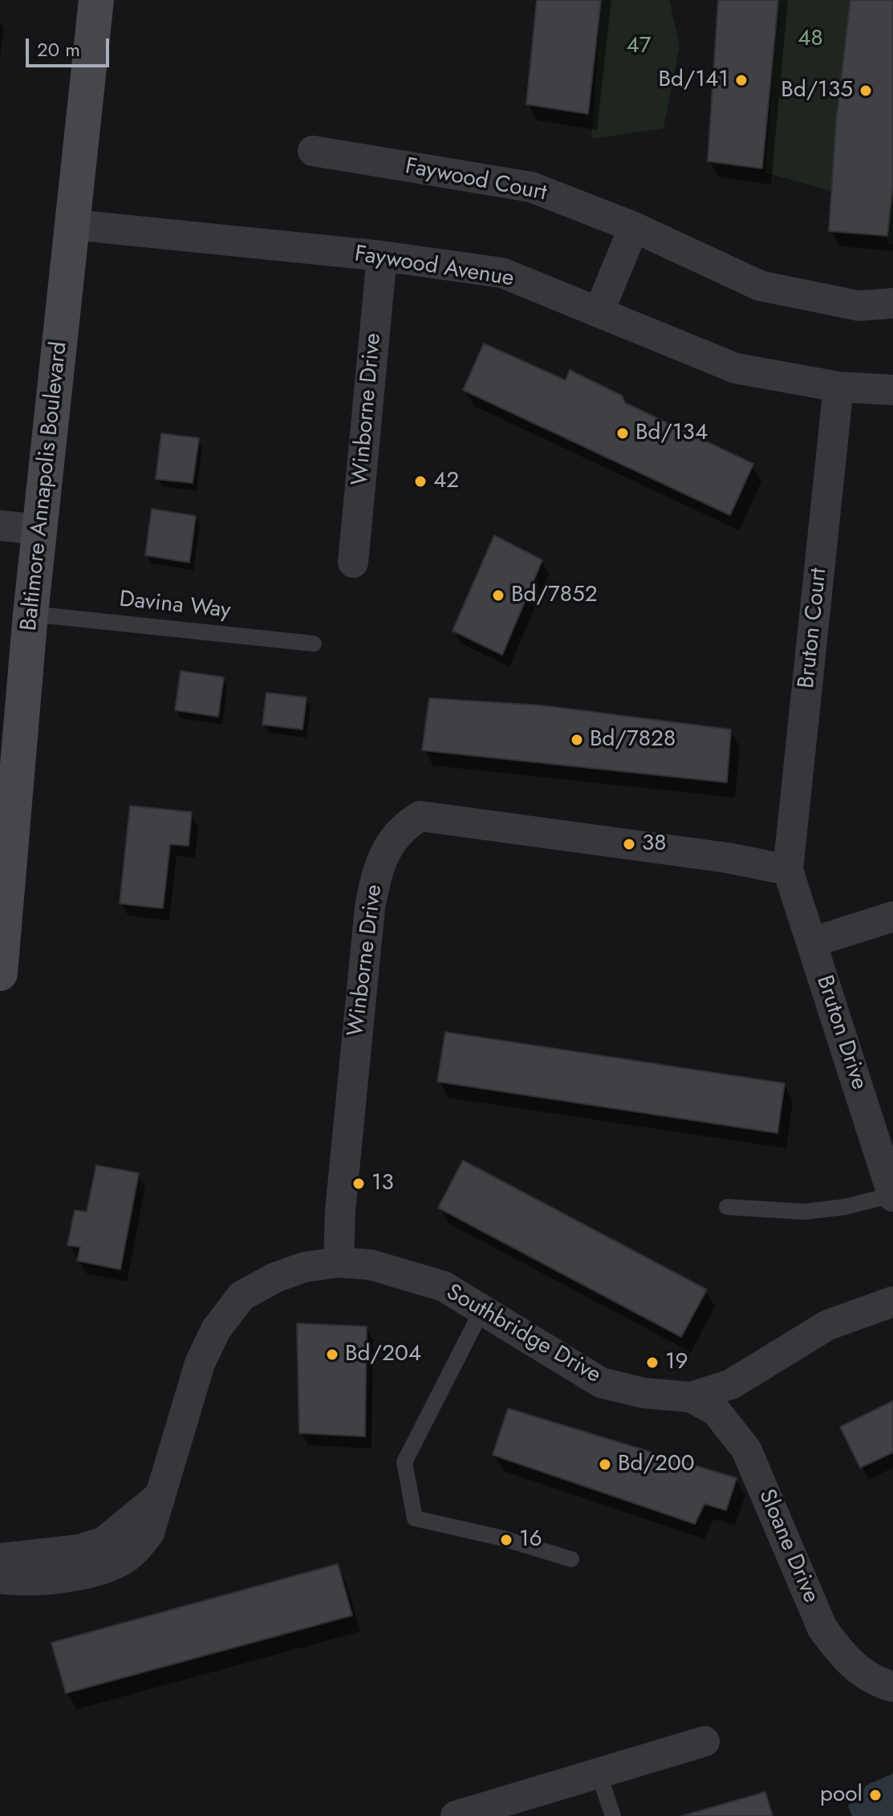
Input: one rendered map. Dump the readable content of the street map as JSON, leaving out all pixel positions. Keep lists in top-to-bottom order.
{
  "streets": {
    "main road": ["Baltimore Annapolis Boulevard"],
    "street": [
      "Faywood Court",
      "Faywood Avenue",
      "Winborne Drive",
      "Bruton Court",
      "Bruton Drive",
      "Southbridge Drive",
      "Sloane Drive"
    ],
    "lane": ["Davina Way"]
  },
  "crossings": [
    ["Faywood Avenue", "Winborne Drive"],
    ["Faywood Avenue", "Baltimore Annapolis Boulevard"],
    ["Faywood Avenue", "Bruton Court"],
    ["Winborne Drive", "Bruton Court"],
    ["Winborne Drive", "Bruton Drive"],
    ["Winborne Drive", "Southbridge Drive"],
    ["Baltimore Annapolis Boulevard", "Davina Way"],
    ["Bruton Court", "Bruton Drive"],
    ["Southbridge Drive", "Sloane Drive"]
  ],
  "parks": ["48", "47"],
  "places": [
    "Bd/141",
    "Bd/135",
    "Bd/134",
    "42",
    "Bd/7852",
    "Bd/7828",
    "38",
    "13",
    "Bd/204",
    "19",
    "Bd/200",
    "16",
    "pool"
  ],
  "scale_bar": "20 m"
}
